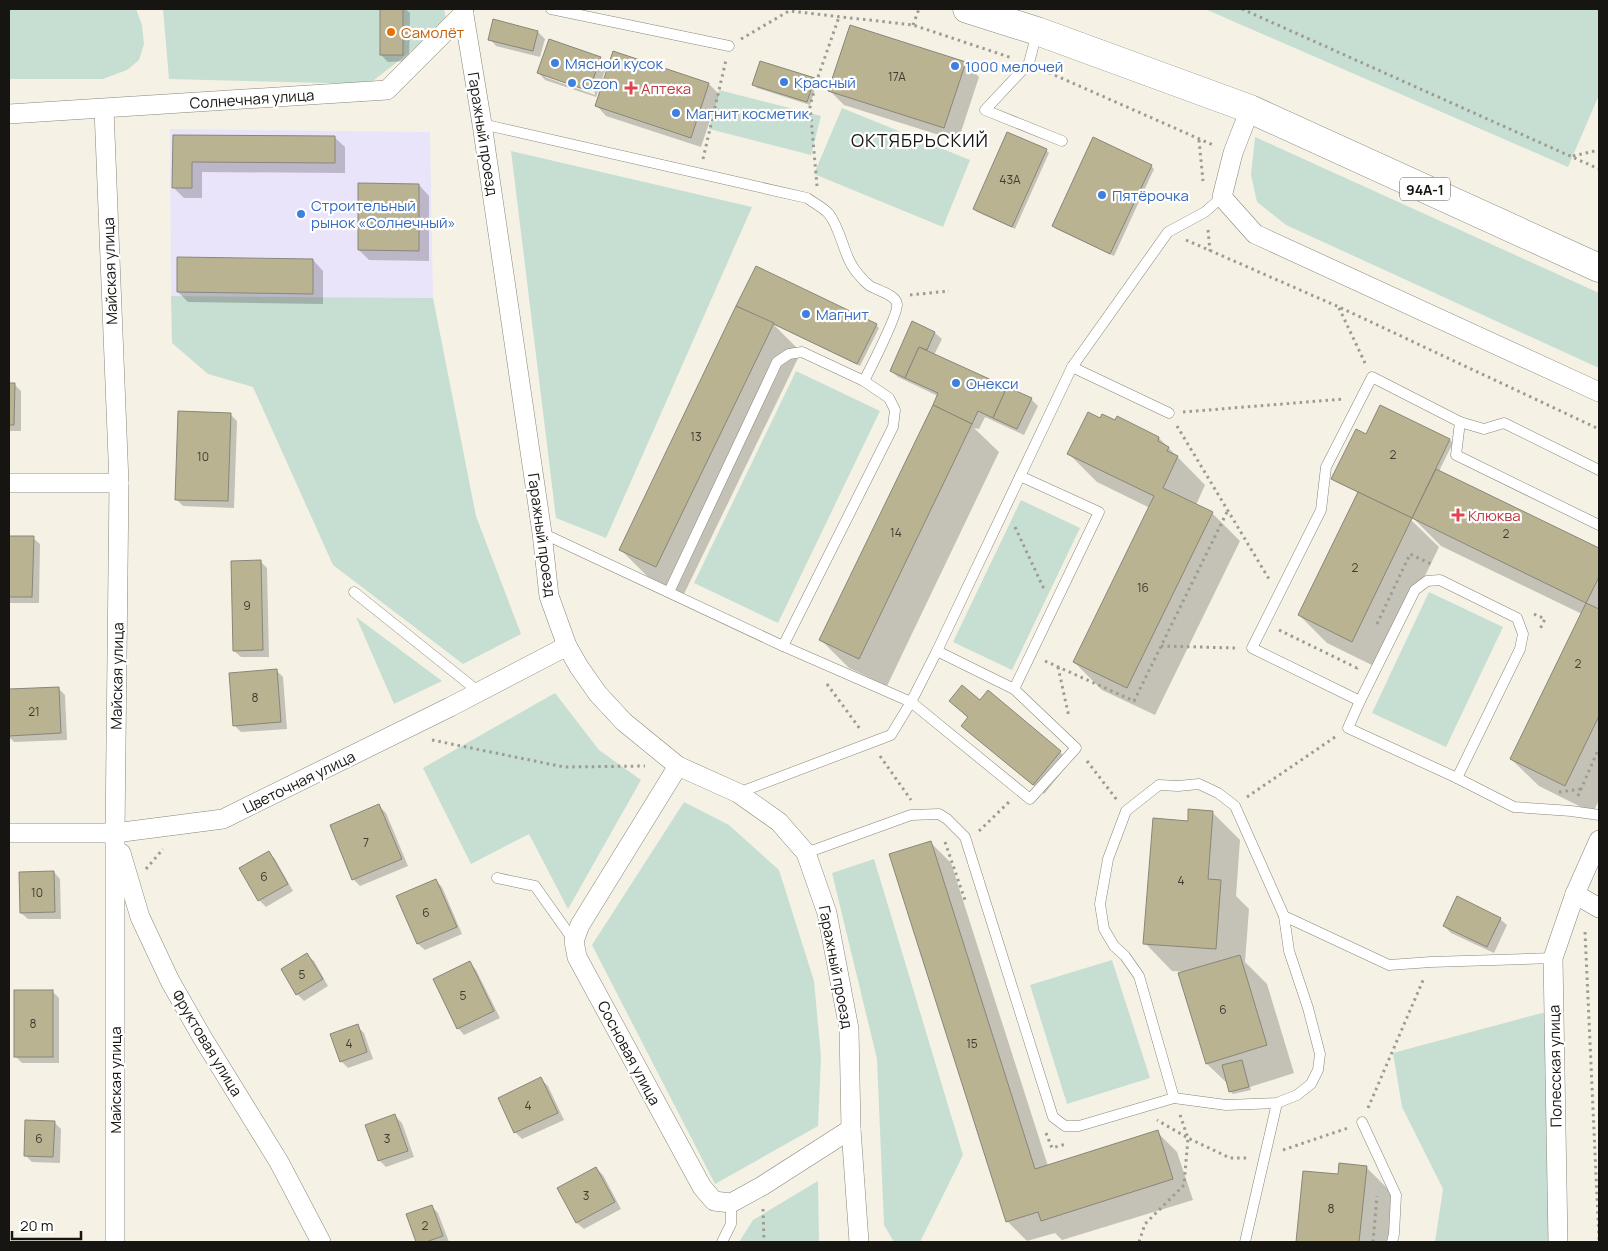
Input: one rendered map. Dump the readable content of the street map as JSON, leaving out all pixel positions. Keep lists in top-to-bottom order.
{
  "streets": {
    "main road": ["94А-1"],
    "street": [
      "Солнечная улица",
      "Гаражный проезд",
      "Майская улица",
      "Цветочная улица",
      "Фруктовая улица",
      "Сосновая улица",
      "Полесская улица"
    ]
  },
  "crossings": [
    ["Солнечная улица", "Гаражный проезд"],
    ["Солнечная улица", "Майская улица"],
    ["Гаражный проезд", "Цветочная улица"],
    ["Майская улица", "Цветочная улица"],
    ["Майская улица", "Фруктовая улица"],
    ["Цветочная улица", "Фруктовая улица"]
  ],
  "districts": ["ОКТЯБРЬСКИЙ"],
  "places": {
    "other": [
      "Самолёт",
      "Мясной кусок",
      "1000 мелочей",
      "Красный",
      "Ozon",
      "Магнит косметик",
      "Пятёрочка",
      "Строительный рынок «Солнечный»",
      "Магнит",
      "Онекси"
    ],
    "health": ["Аптека", "Клюква"]
  },
  "house_numbers": [
    "17А",
    "43А",
    "13",
    "2",
    "10",
    "14",
    "2",
    "2",
    "16",
    "9",
    "2",
    "8",
    "21",
    "7",
    "6",
    "4",
    "10",
    "6",
    "5",
    "5",
    "6",
    "8",
    "4",
    "15",
    "4",
    "6",
    "3",
    "3",
    "8",
    "2"
  ],
  "scale_bar": "20 m"
}
